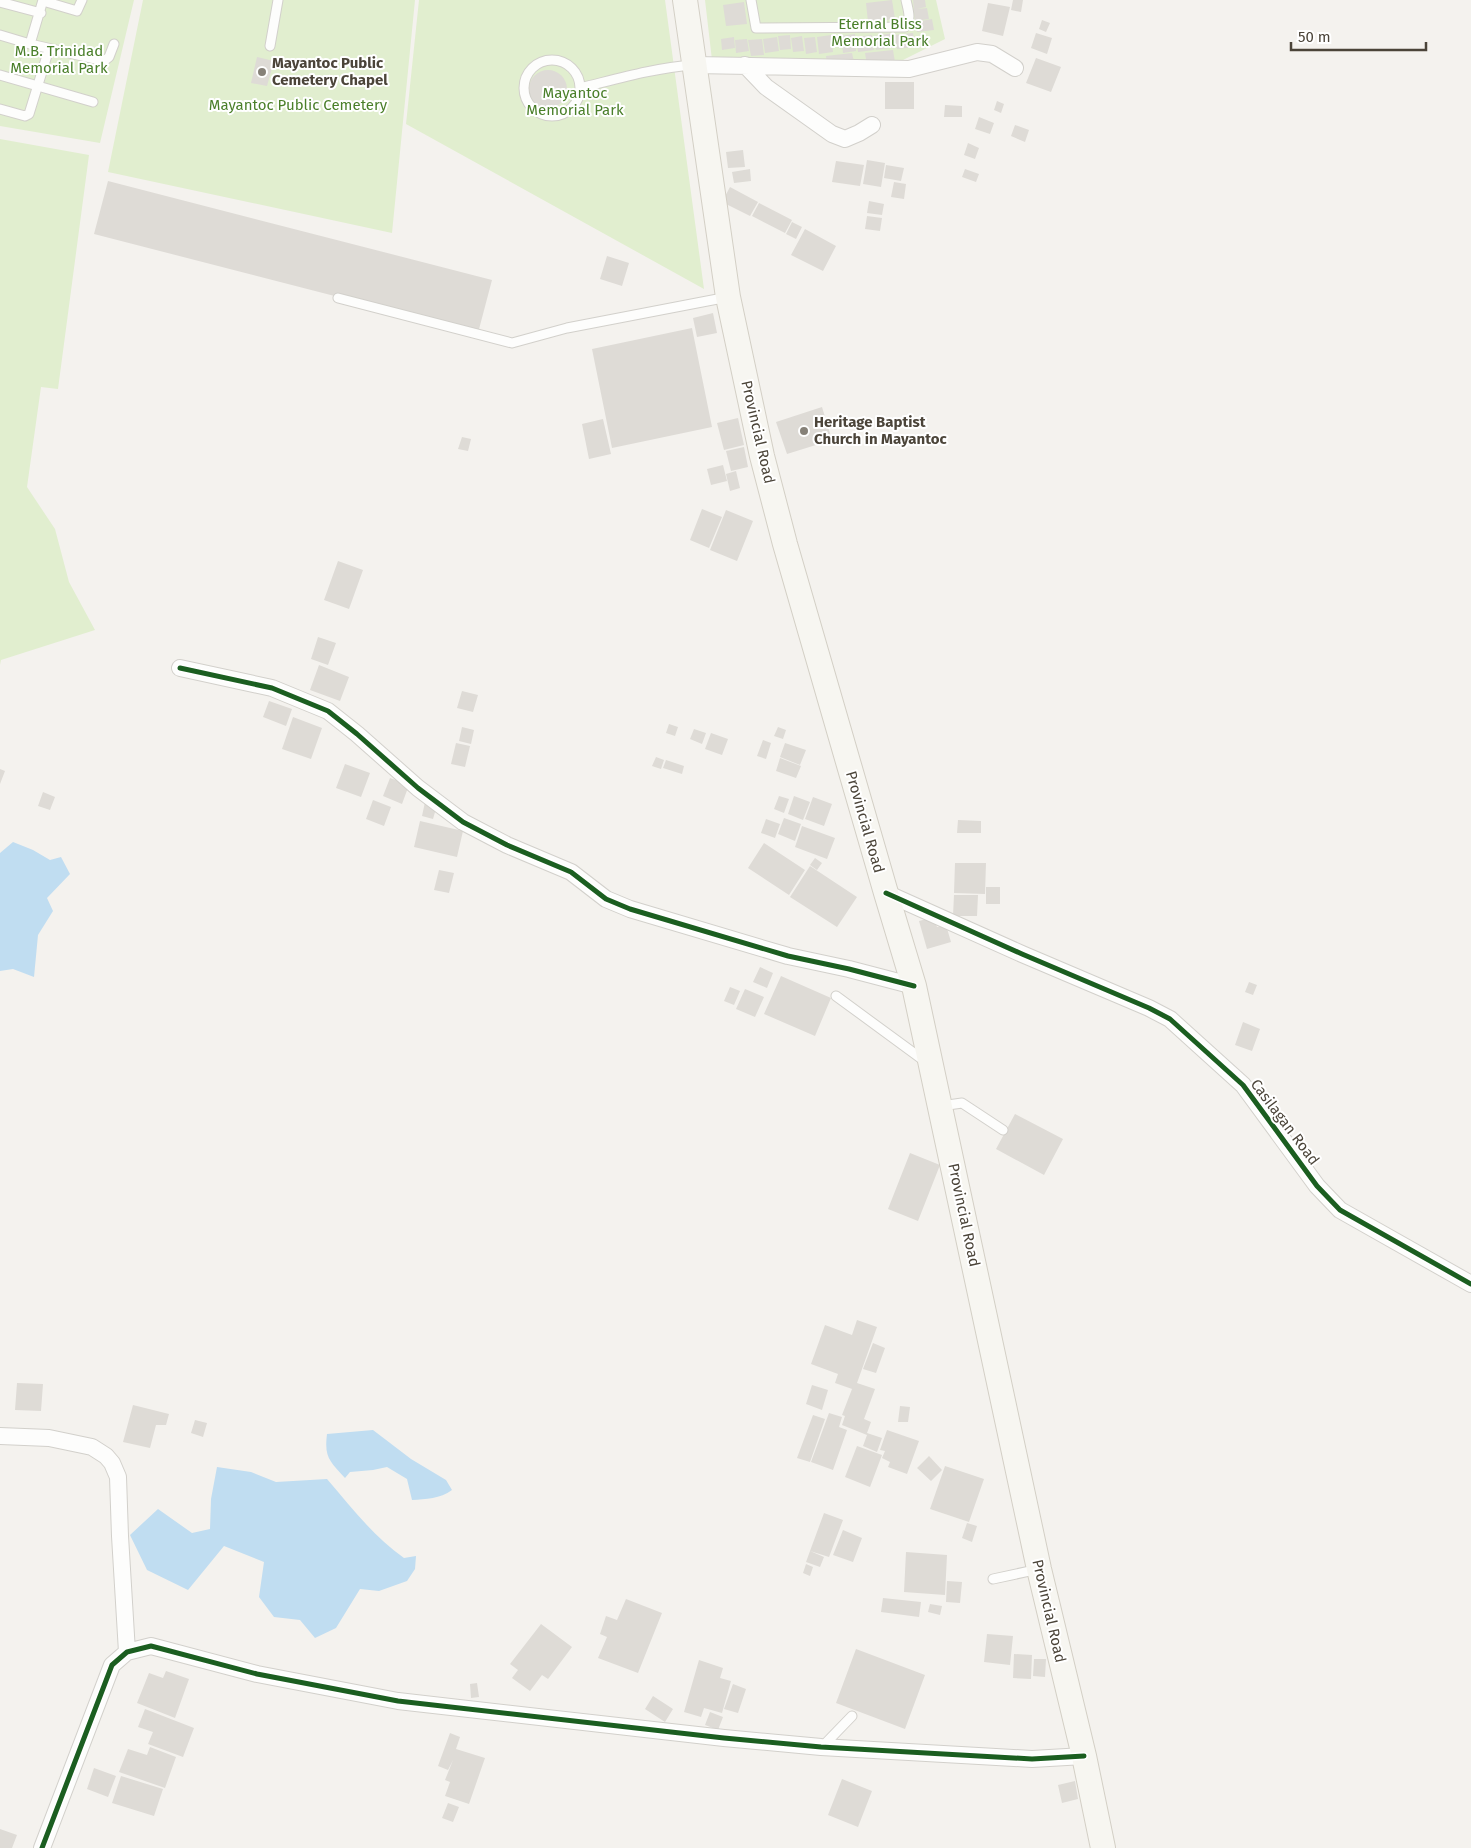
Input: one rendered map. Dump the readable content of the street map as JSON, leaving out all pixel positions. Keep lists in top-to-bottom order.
{
  "streets": {
    "main road": ["Provincial Road"],
    "street": ["Casilagan Road"]
  },
  "crossings": [
    ["Provincial Road", "Casilagan Road"]
  ],
  "parks": [
    "Eternal Bliss Memorial Park",
    "M.B. Trinidad Memorial Park",
    "Mayantoc Memorial Park",
    "Mayantoc Public Cemetery"
  ],
  "places": ["Mayantoc Public Cemetery Chapel", "Heritage Baptist Church in Mayantoc"],
  "scale_bar": "50 m"
}
